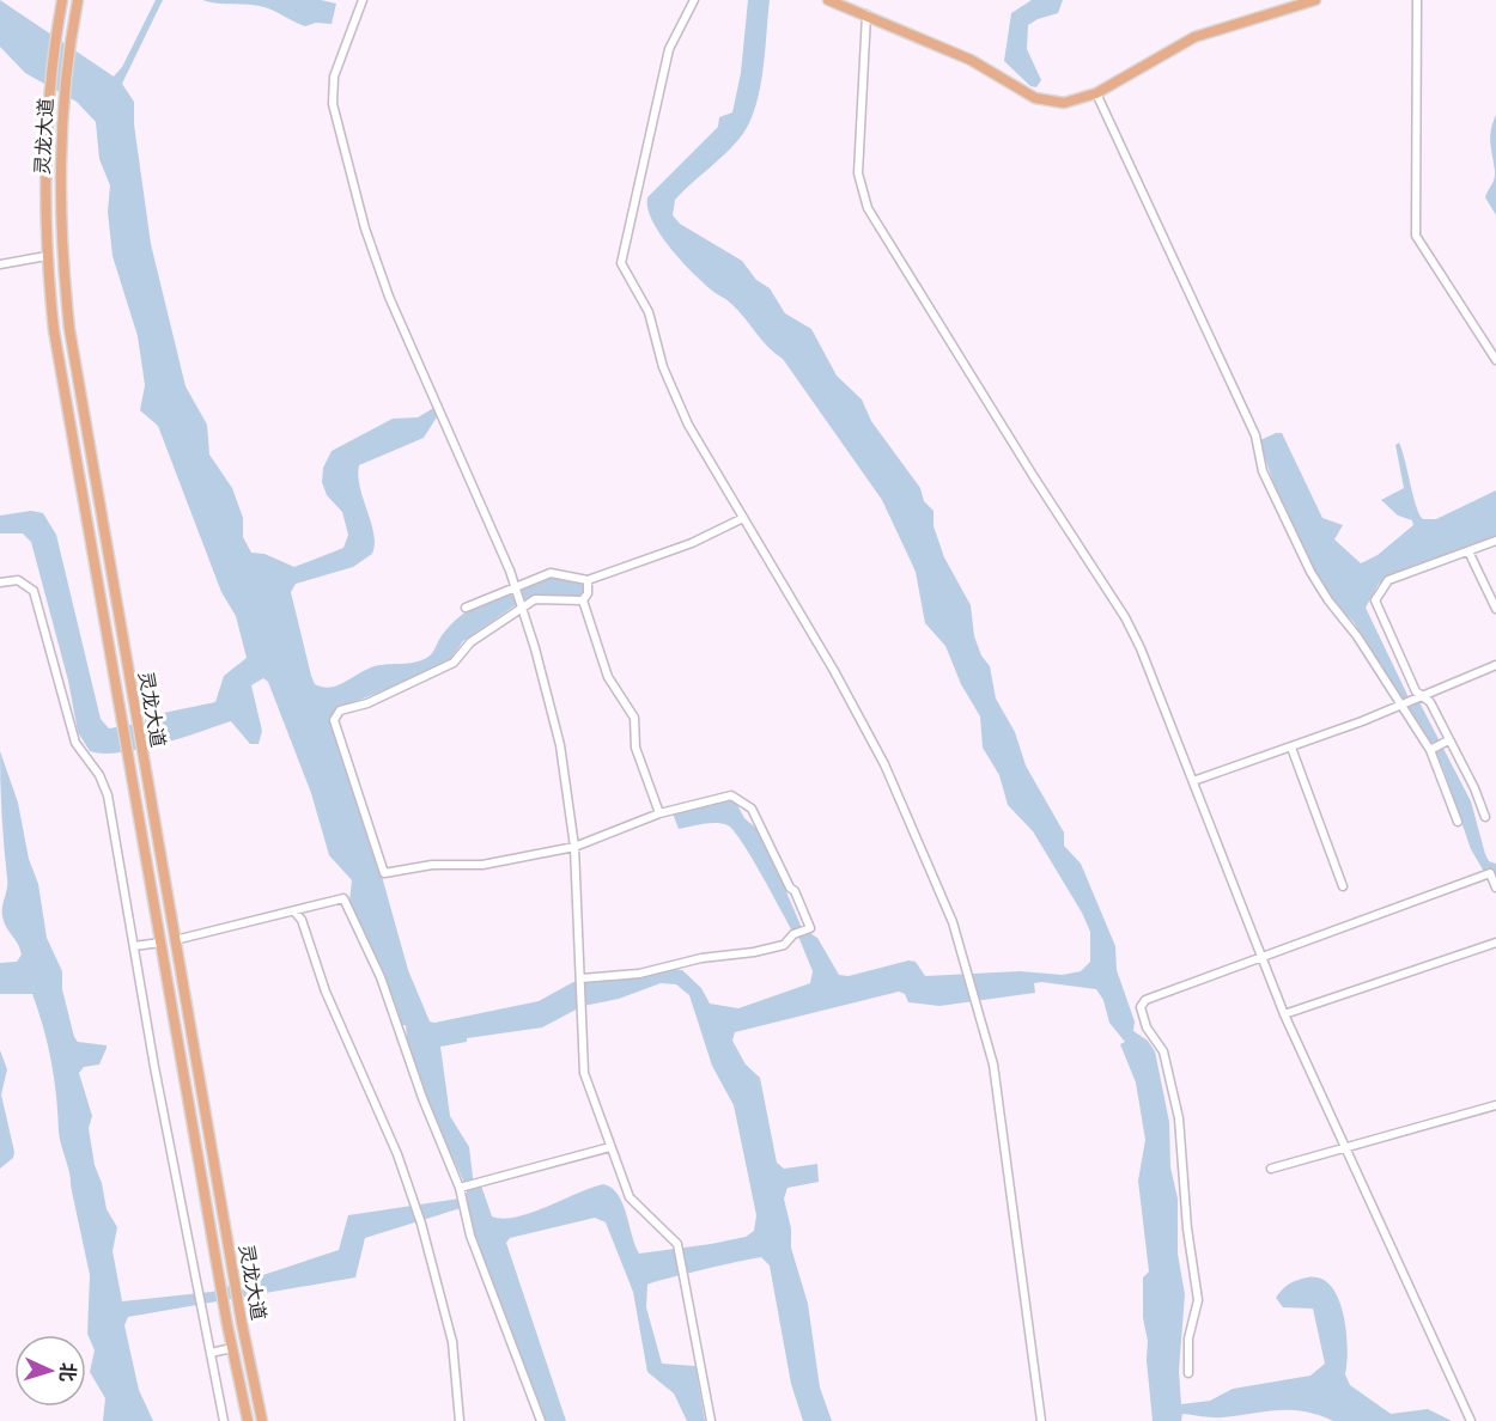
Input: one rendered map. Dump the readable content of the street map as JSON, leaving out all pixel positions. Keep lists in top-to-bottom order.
{
  "streets": {
    "main road": ["灵龙大道"]
  },
  "north": "right"
}
